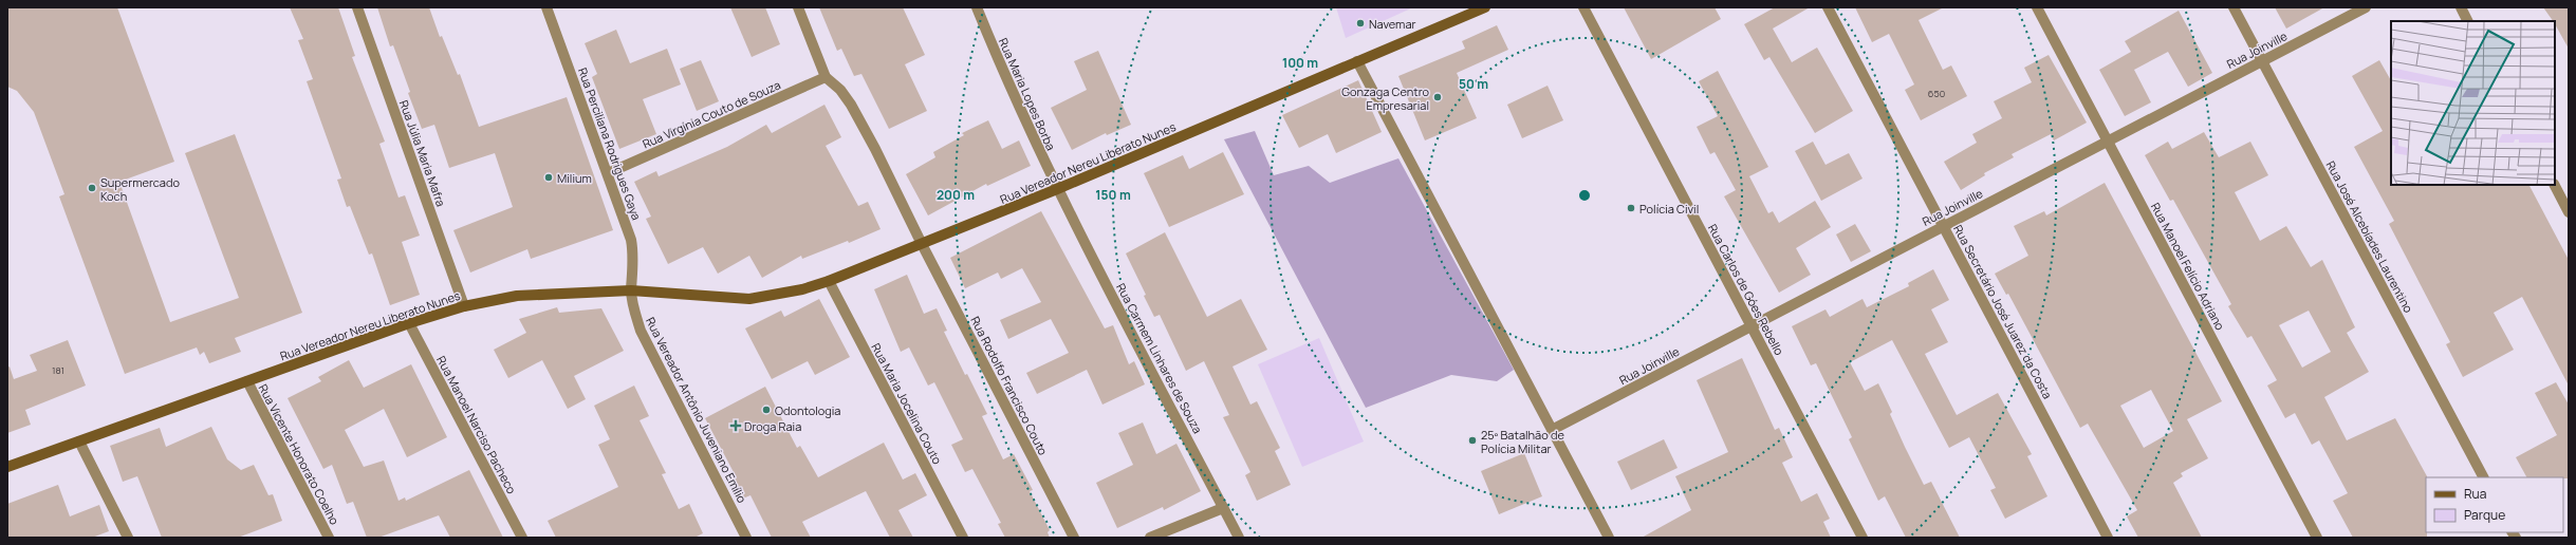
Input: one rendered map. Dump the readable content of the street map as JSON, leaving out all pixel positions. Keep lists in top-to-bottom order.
{
  "streets": {
    "main road": ["Rua Vereador Nereu Liberato Nunes"],
    "street": [
      "Rua Joinville",
      "Rua Maria Lopes Borba",
      "Rua Virgínia Couto de Souza",
      "Rua Perciliana Rodrigues Gaya",
      "Rua Júlia Maria Mafra",
      "Rua José Alcebíades Laurentino",
      "Rua Manoel Felício Adriano",
      "Rua Carlos de Góes Rebello",
      "Rua Secretário José Juarez da Costa",
      "Rua Carmem Linhares de Souza",
      "Rua Rodolfo Francisco Couto",
      "Rua Maria Jocelina Couto",
      "Rua Vereador Antônio Juveniano Emílio",
      "Rua Manoel Narciso Pacheco",
      "Rua Vicente Honorato Coelho"
    ]
  },
  "crossings": [
    ["Rua Joinville", "Rua José Alcebíades Laurentino"],
    ["Rua Joinville", "Rua Manoel Felício Adriano"],
    ["Rua Joinville", "Rua Carlos de Góes Rebello"],
    ["Rua Joinville", "Rua Secretário José Juarez da Costa"],
    ["Rua Maria Lopes Borba", "Rua Vereador Nereu Liberato Nunes"],
    ["Rua Maria Lopes Borba", "Rua Carmem Linhares de Souza"],
    ["Rua Virgínia Couto de Souza", "Rua Perciliana Rodrigues Gaya"],
    ["Rua Virgínia Couto de Souza", "Rua Rodolfo Francisco Couto"],
    ["Rua Perciliana Rodrigues Gaya", "Rua Vereador Nereu Liberato Nunes"],
    ["Rua Perciliana Rodrigues Gaya", "Rua Vereador Antônio Juveniano Emílio"],
    ["Rua Júlia Maria Mafra", "Rua Vereador Nereu Liberato Nunes"],
    ["Rua Vereador Nereu Liberato Nunes", "Rua Carmem Linhares de Souza"],
    ["Rua Vereador Nereu Liberato Nunes", "Rua Rodolfo Francisco Couto"],
    ["Rua Vereador Nereu Liberato Nunes", "Rua Maria Jocelina Couto"],
    ["Rua Vereador Nereu Liberato Nunes", "Rua Vereador Antônio Juveniano Emílio"],
    ["Rua Vereador Nereu Liberato Nunes", "Rua Manoel Narciso Pacheco"],
    ["Rua Vereador Nereu Liberato Nunes", "Rua Vicente Honorato Coelho"]
  ],
  "places": {
    "other": [
      "Navemar",
      "Gonzaga Centro Empresarial",
      "Milium",
      "Supermercado Koch",
      "Polícia Civil",
      "Odontologia",
      "25º Batalhão de Polícia Militar"
    ],
    "health": ["Droga Raia"]
  },
  "house_numbers": ["650", "181"],
  "legend": ["Rua", "Parque"],
  "rings": [
    "100 m",
    "50 m",
    "150 m",
    "200 m"
  ]
}
